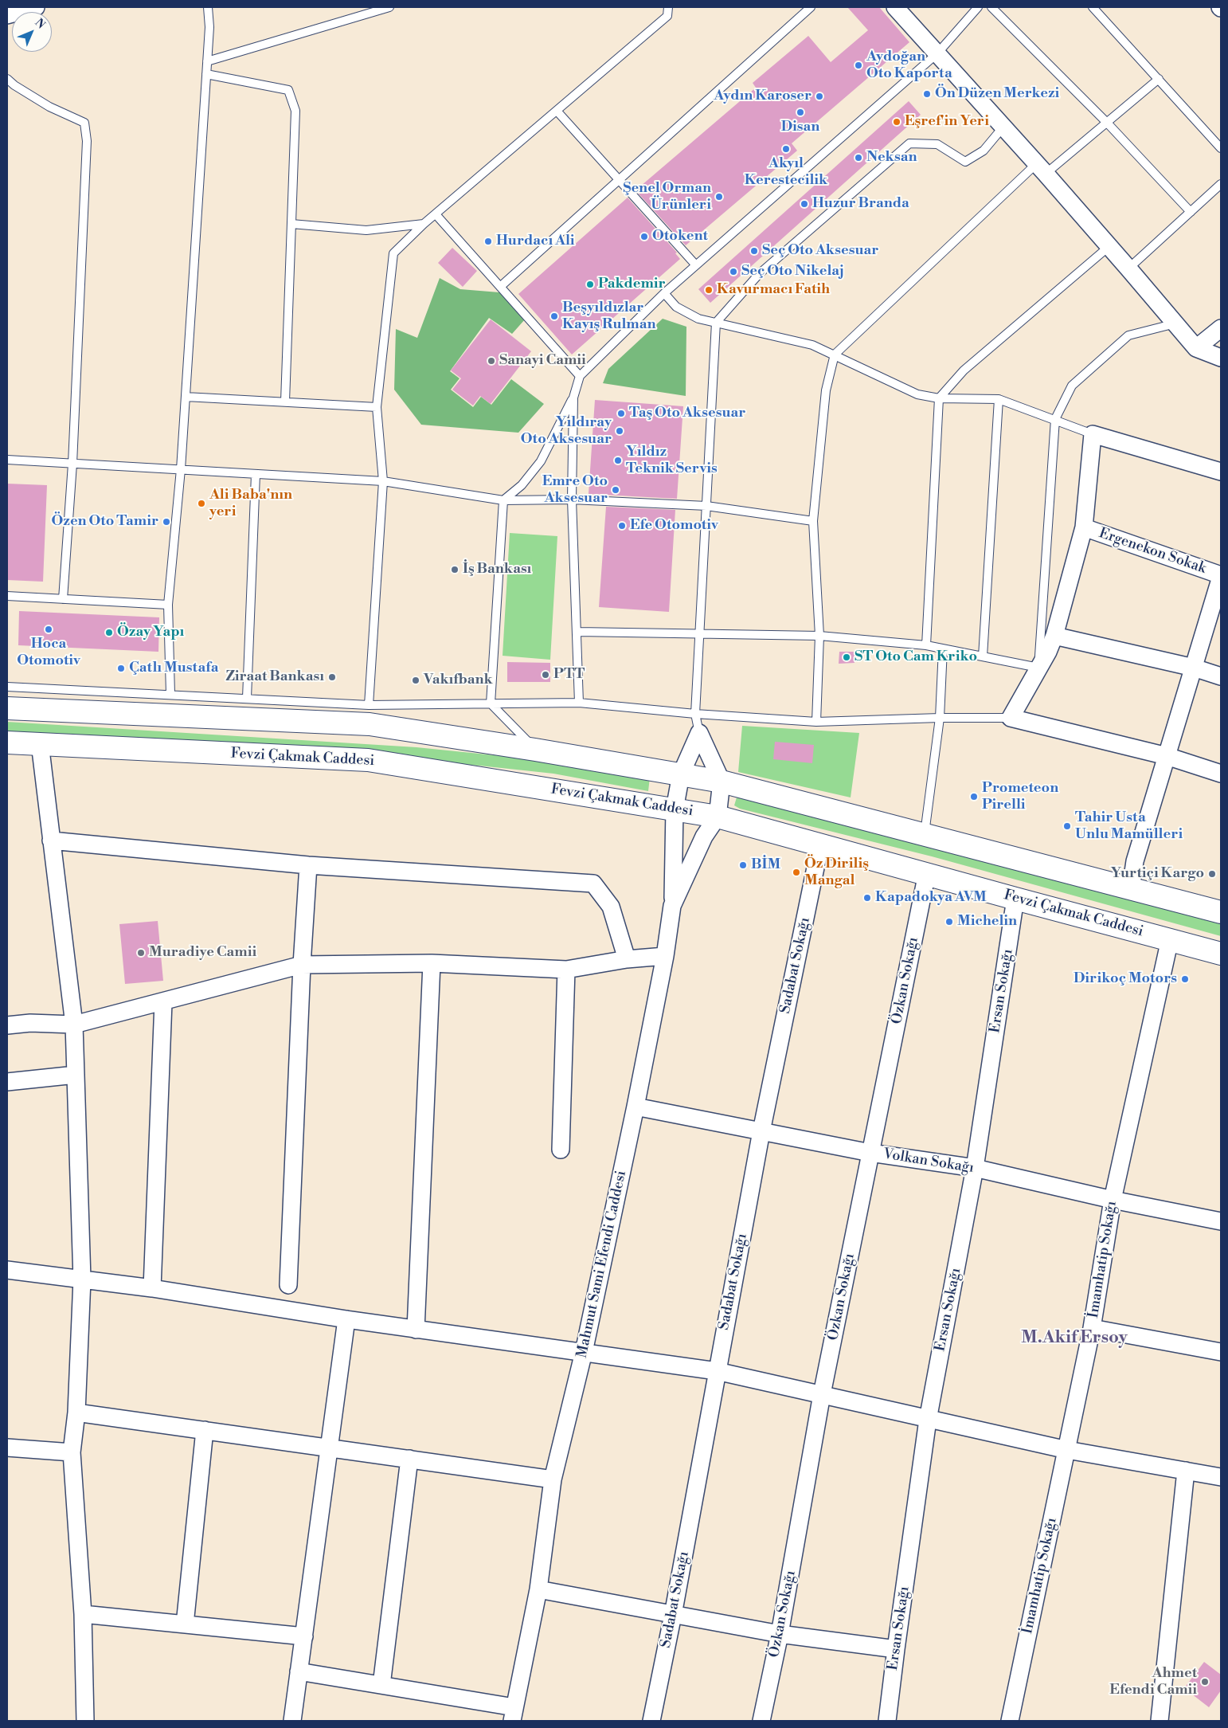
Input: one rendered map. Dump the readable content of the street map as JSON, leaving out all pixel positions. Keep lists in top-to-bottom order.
{
  "streets": {
    "main road": ["Fevzi Çakmak Caddesi"],
    "street": [
      "Ergenekon Sokak",
      "Sadabat Sokağı",
      "Özkan Sokağı",
      "Ersan Sokağı",
      "Volkan Sokağı",
      "İmamhatip Sokağı",
      "Mahmut Sami Efendi Caddesi"
    ]
  },
  "crossings": [
    ["Fevzi Çakmak Caddesi", "Sadabat Sokağı"],
    ["Fevzi Çakmak Caddesi", "Özkan Sokağı"],
    ["Fevzi Çakmak Caddesi", "Ersan Sokağı"],
    ["Fevzi Çakmak Caddesi", "İmamhatip Sokağı"],
    ["Fevzi Çakmak Caddesi", "Mahmut Sami Efendi Caddesi"],
    ["Sadabat Sokağı", "Volkan Sokağı"],
    ["Özkan Sokağı", "Volkan Sokağı"],
    ["Ersan Sokağı", "Volkan Sokağı"],
    ["Volkan Sokağı", "İmamhatip Sokağı"],
    ["Volkan Sokağı", "Mahmut Sami Efendi Caddesi"]
  ],
  "districts": ["M.Akif Ersoy"],
  "places": [
    "Aydoğan Oto Kaporta",
    "Ön Düzen Merkezi",
    "Aydın Karoser",
    "Disan",
    "Eşref'in Yeri",
    "Akyıl Kerestecilik",
    "Neksan",
    "Şenel Orman Ürünleri",
    "Huzur Branda",
    "Otokent",
    "Hurdacı Ali",
    "Seç Oto Aksesuar",
    "Seç Oto Nikelaj",
    "Pakdemir",
    "Kavurmacı Fatih",
    "Beşyıldızlar Kayış Rulman",
    "Sanayi Camii",
    "Taş Oto Aksesuar",
    "Yıldıray Oto Aksesuar",
    "Yıldız Teknik Servis",
    "Emre Oto Aksesuar",
    "Ali Baba'nın yeri",
    "Özen Oto Tamir",
    "Efe Otomotiv",
    "İş Bankası",
    "Hoca Otomotiv",
    "Özay Yapı",
    "ST Oto Cam Kriko",
    "Çatlı Mustafa",
    "PTT",
    "Ziraat Bankası",
    "Vakıfbank",
    "Prometeon Pirelli",
    "Tahir Usta Unlu Mamülleri",
    "BİM",
    "Öz Diriliş Mangal",
    "Yurtiçi Kargo",
    "Kapadokya AVM",
    "Michelin",
    "Muradiye Camii",
    "Dirikoç Motors",
    "Ahmet Efendi Camii"
  ],
  "north": "top right"
}
